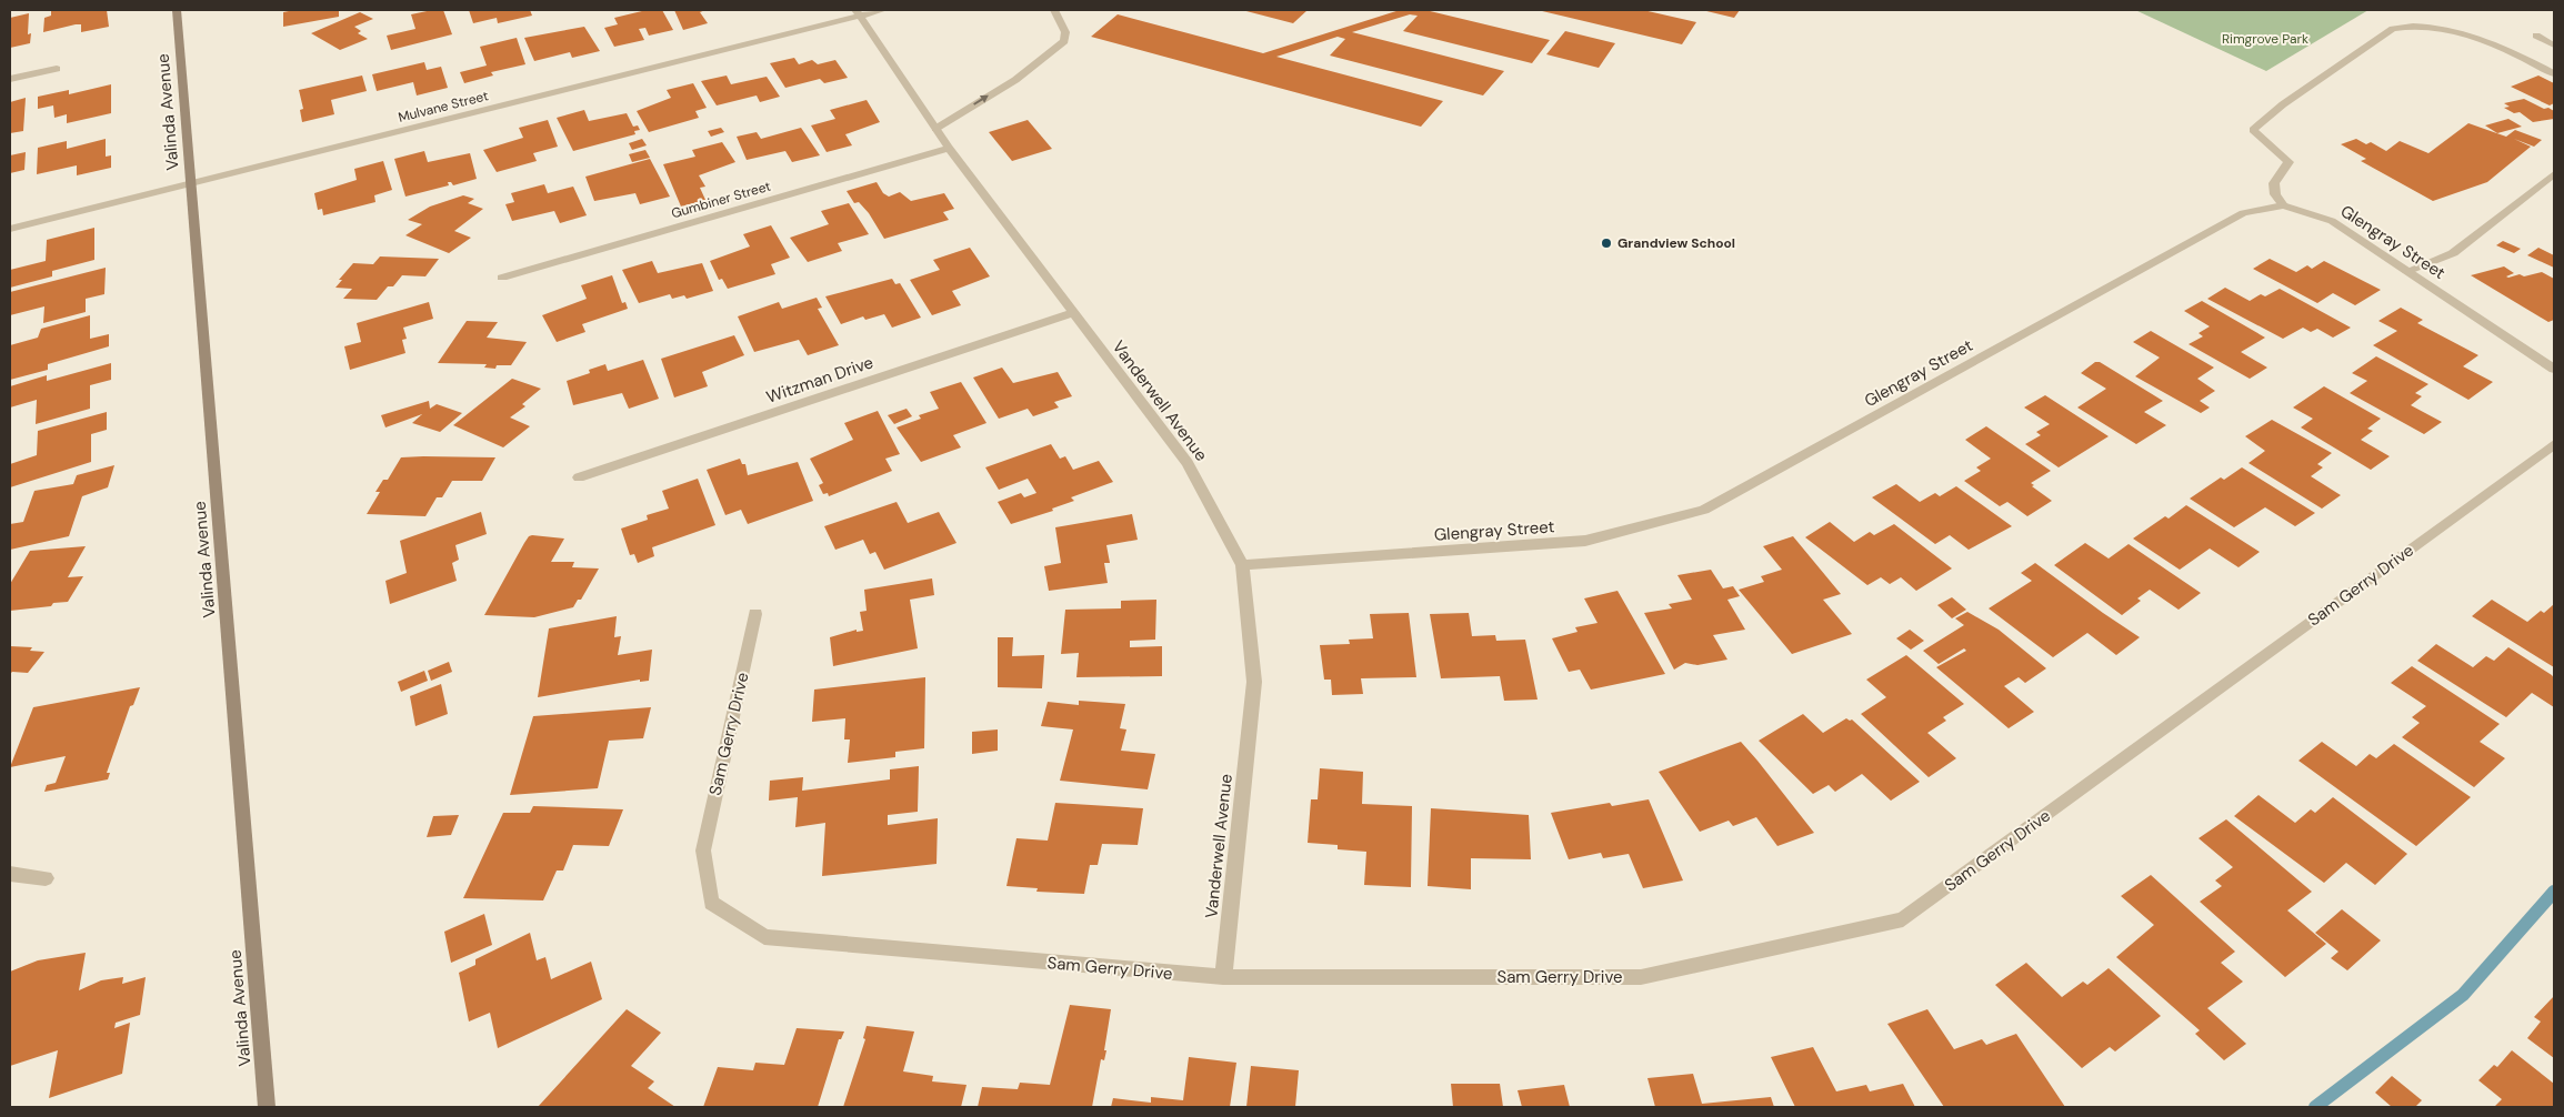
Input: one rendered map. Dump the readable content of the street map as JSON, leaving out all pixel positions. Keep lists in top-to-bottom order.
{
  "streets": {
    "main road": ["Valinda Avenue"],
    "street": [
      "Mulvane Street",
      "Gumbiner Street",
      "Glengray Street",
      "Witzman Drive",
      "Vanderwell Avenue",
      "Sam Gerry Drive"
    ]
  },
  "crossings": [
    ["Mulvane Street", "Valinda Avenue"],
    ["Mulvane Street", "Vanderwell Avenue"],
    ["Gumbiner Street", "Vanderwell Avenue"],
    ["Glengray Street", "Vanderwell Avenue"],
    ["Witzman Drive", "Vanderwell Avenue"],
    ["Vanderwell Avenue", "Sam Gerry Drive"]
  ],
  "parks": ["Rimgrove Park"],
  "places": ["Grandview School"]
}
